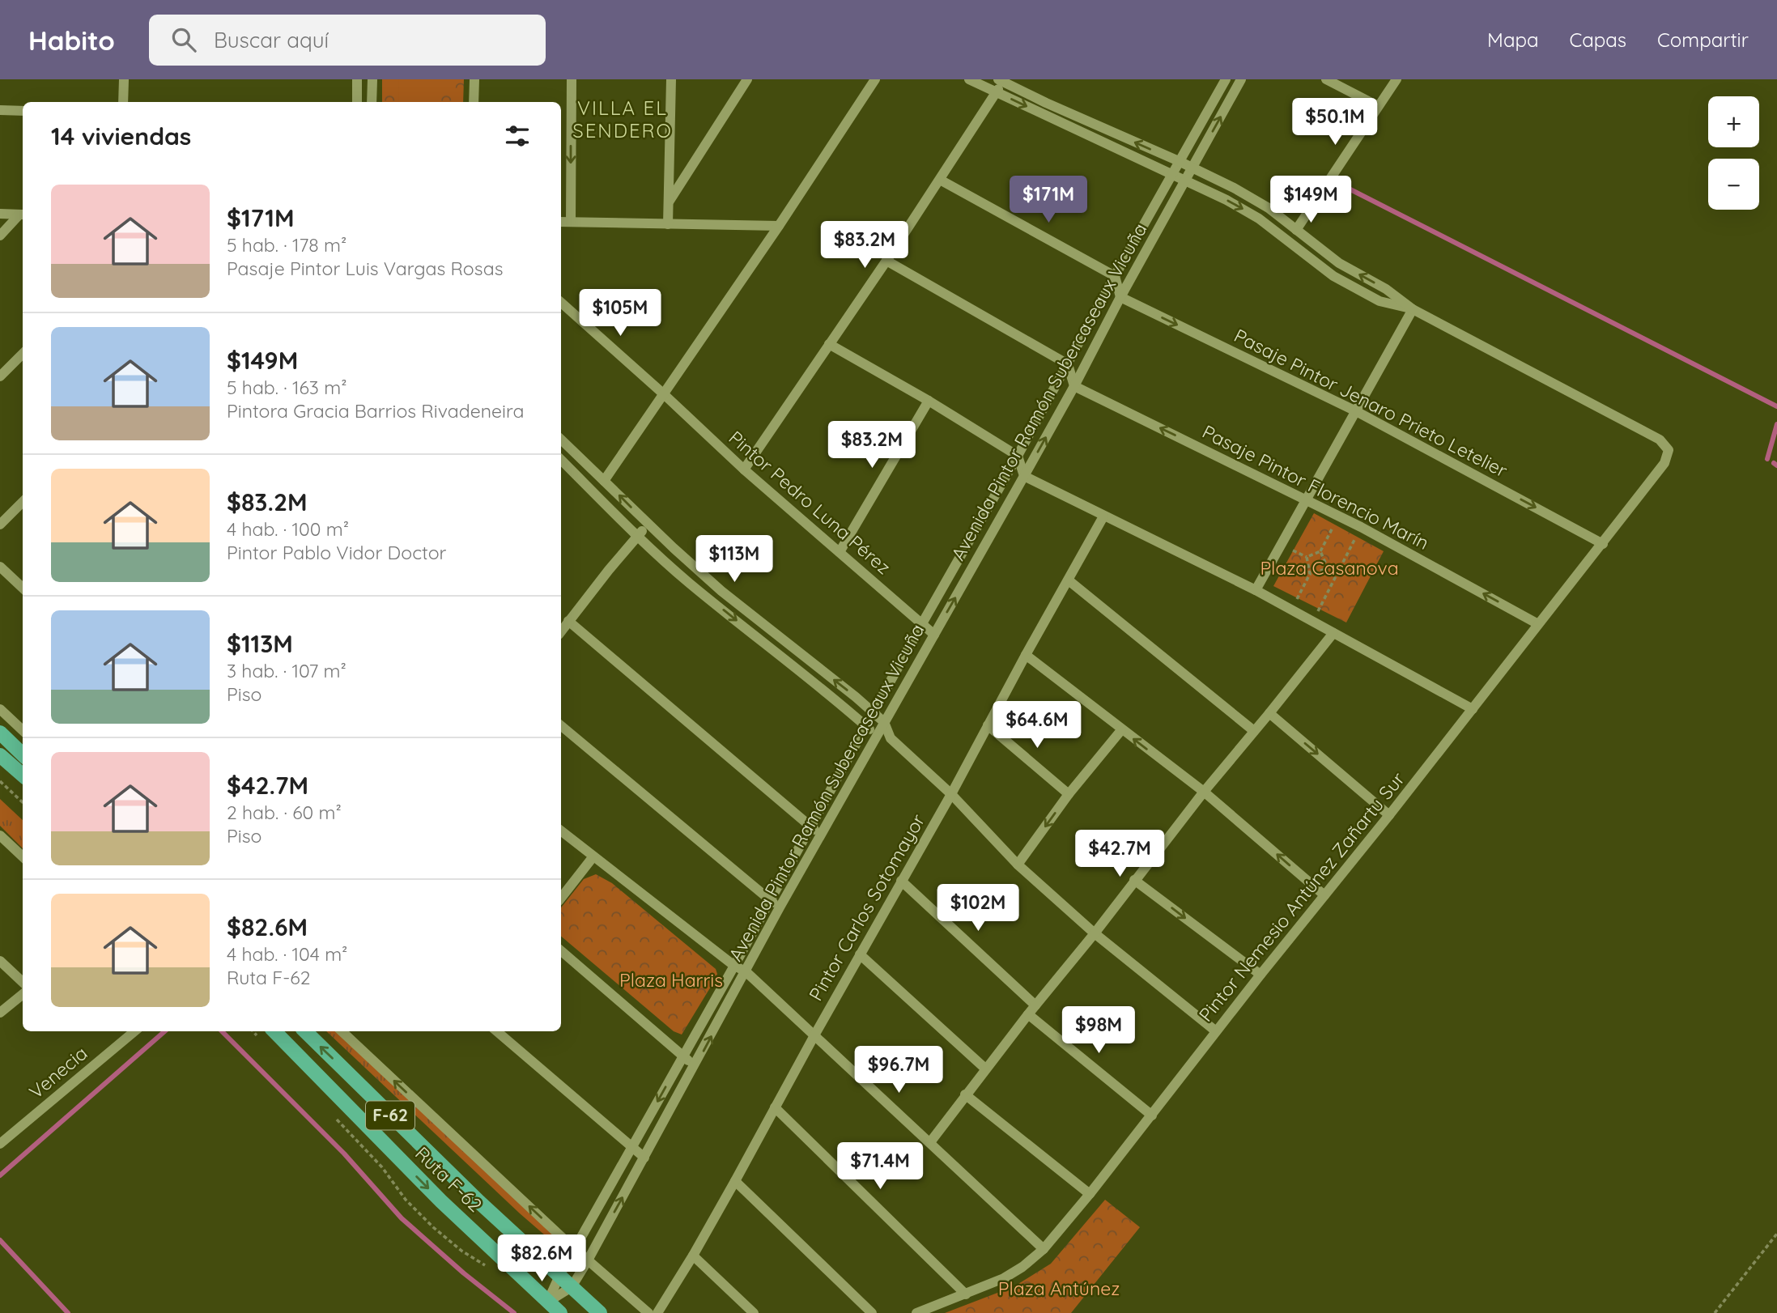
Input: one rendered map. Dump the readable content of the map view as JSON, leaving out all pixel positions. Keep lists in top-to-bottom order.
{
  "streets": {
    "main road": ["F-62", "Ruta F-62"],
    "street": [
      "Avenida Pintor Ramón Subercaseaux Vicuña",
      "Pasaje Pintor Jenaro Prieto Letelier",
      "Pasaje Pintor Florencio Marín",
      "Pintor Pedro Luna Pérez",
      "Pintor Nemesio Antúnez Zañartu Sur",
      "Pintor Carlos Sotomayor",
      "Venecia"
    ]
  },
  "crossings": [
    ["Avenida Pintor Ramón Subercaseaux Vicuña", "Pasaje Pintor Jenaro Prieto Letelier"],
    ["Avenida Pintor Ramón Subercaseaux Vicuña", "Pasaje Pintor Florencio Marín"],
    ["Avenida Pintor Ramón Subercaseaux Vicuña", "Pintor Pedro Luna Pérez"],
    ["Avenida Pintor Ramón Subercaseaux Vicuña", "F-62"],
    ["Avenida Pintor Ramón Subercaseaux Vicuña", "Ruta F-62"],
    ["Pasaje Pintor Jenaro Prieto Letelier", "Pintor Nemesio Antúnez Zañartu Sur"],
    ["Pasaje Pintor Florencio Marín", "Pintor Nemesio Antúnez Zañartu Sur"]
  ],
  "one_way": ["Pasaje Pintor Jenaro Prieto Letelier", "Pasaje Pintor Florencio Marín"],
  "districts": ["VILLA EL SENDERO"],
  "parks": ["Plaza Casanova", "Plaza Harris", "Plaza Antúnez"],
  "page": {
    "header": "Habito",
    "search": "Buscar aquí",
    "nav": ["Mapa", "Capas", "Compartir"],
    "map_buttons": ["+", "−"],
    "price": [
      "$50.1M",
      "$171M",
      "$149M",
      "$83.2M",
      "$105M",
      "$83.2M",
      "$113M",
      "$64.6M",
      "$42.7M",
      "$102M",
      "$98M",
      "$96.7M",
      "$71.4M",
      "$82.6M"
    ],
    "heading": "14 viviendas",
    "list": [
      {
        "name": "$171M",
        "note": "5 hab. · 178 m² · Pasaje Pintor Luis Vargas Rosas"
      },
      {
        "name": "$149M",
        "note": "5 hab. · 163 m² · Pintora Gracia Barrios Rivadeneira"
      },
      {
        "name": "$83.2M",
        "note": "4 hab. · 100 m² · Pintor Pablo Vidor Doctor"
      },
      {
        "name": "$113M",
        "note": "3 hab. · 107 m² · Piso"
      },
      {
        "name": "$42.7M",
        "note": "2 hab. · 60 m² · Piso"
      },
      {
        "name": "$82.6M",
        "note": "4 hab. · 104 m² · Ruta F-62"
      }
    ]
  }
}
